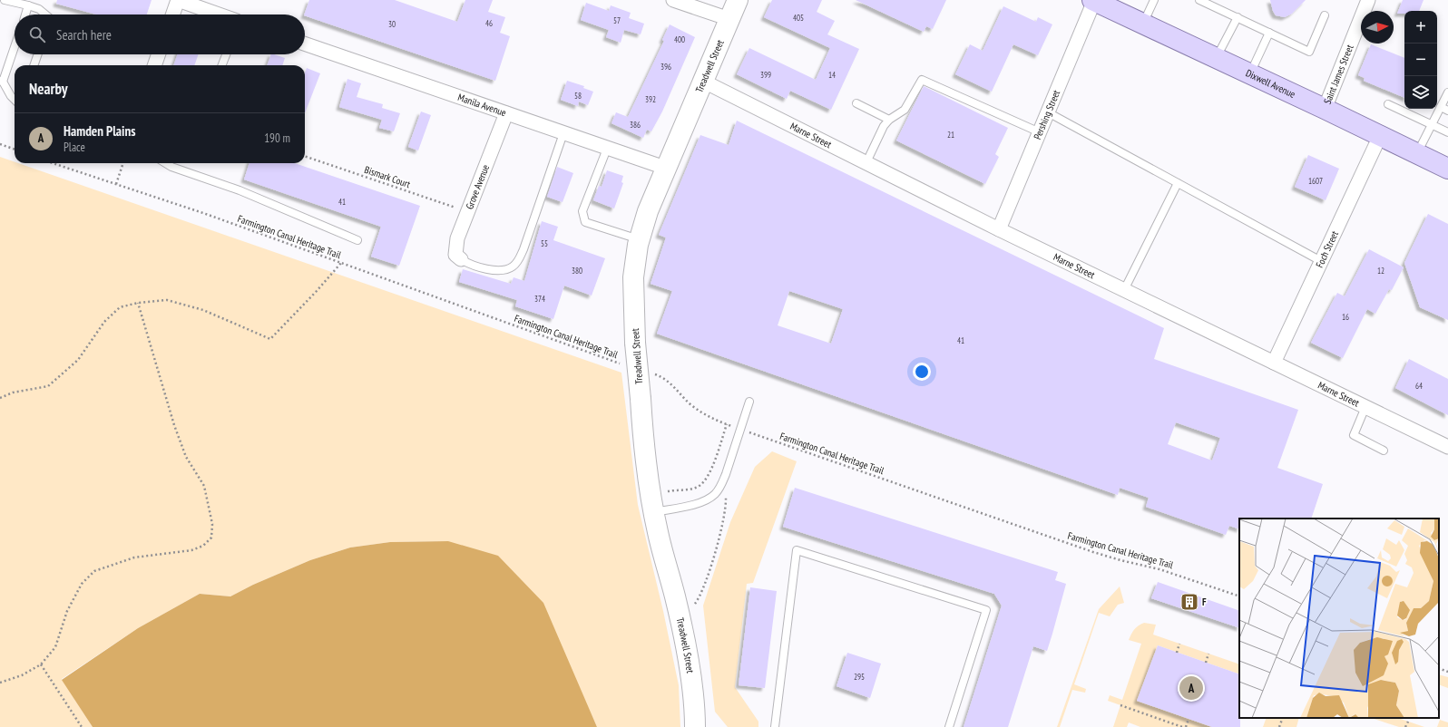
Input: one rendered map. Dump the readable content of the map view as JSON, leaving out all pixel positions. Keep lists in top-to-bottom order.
{
  "streets": {
    "main road": ["Dixwell Avenue"],
    "street": [
      "Treadwell Street",
      "Saint James Street",
      "Manila Avenue",
      "Pershing Street",
      "Marne Street",
      "Grove Avenue",
      "Foch Street"
    ],
    "path": ["Bismark Court", "Farmington Canal Heritage Trail"]
  },
  "crossings": [
    ["Treadwell Street", "Manila Avenue"],
    ["Treadwell Street", "Marne Street"],
    ["Saint James Street", "Dixwell Avenue"],
    ["Dixwell Avenue", "Pershing Street"],
    ["Dixwell Avenue", "Foch Street"],
    ["Manila Avenue", "Grove Avenue"],
    ["Pershing Street", "Marne Street"],
    ["Marne Street", "Foch Street"],
    ["Bismark Court", "Grove Avenue"]
  ],
  "places": {
    "building": ["F"]
  },
  "house_numbers": [
    "405",
    "57",
    "46",
    "30",
    "400",
    "396",
    "399",
    "14",
    "58",
    "392",
    "386",
    "21",
    "1607",
    "41",
    "55",
    "380",
    "12",
    "374",
    "16",
    "41",
    "64",
    "295"
  ],
  "north": "right",
  "page": {
    "map_buttons": ["+", "−"],
    "search": "Search here",
    "heading": "Nearby",
    "list": [
      {
        "mark": "A",
        "name": "Hamden Plains",
        "note": "Place",
        "value": "190 m"
      }
    ],
    "pins": "A"
  }
}
